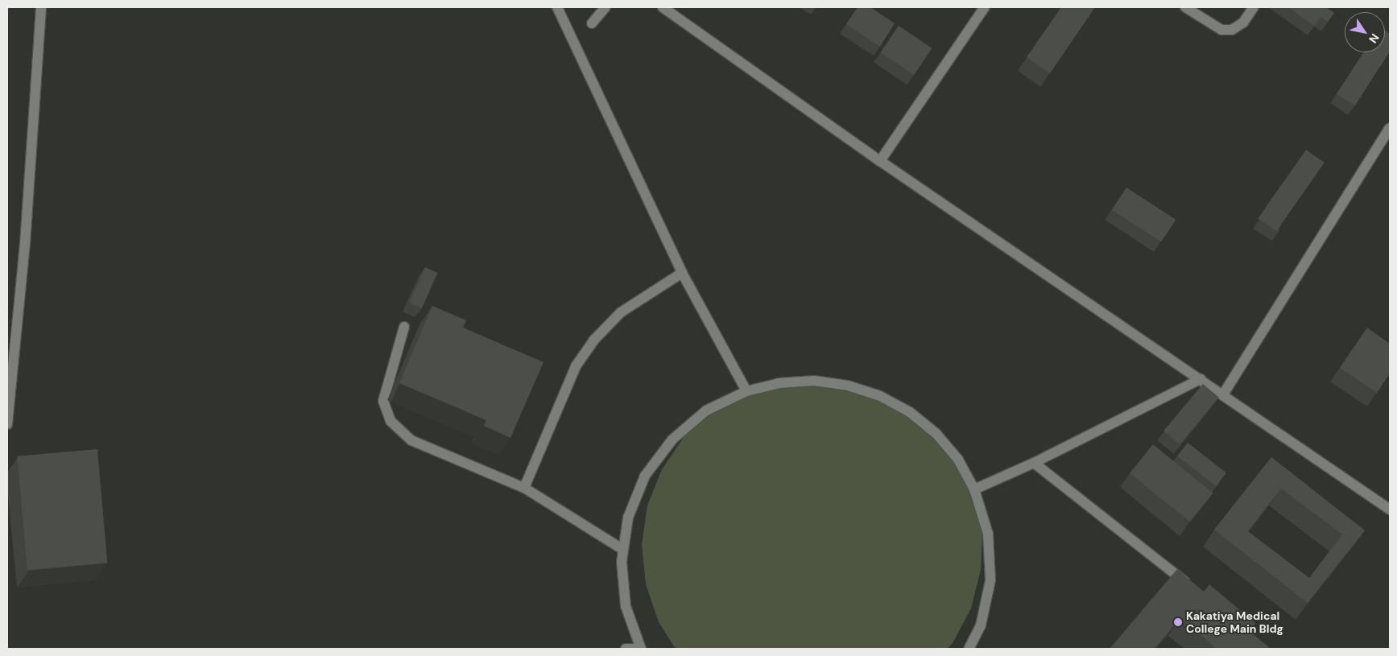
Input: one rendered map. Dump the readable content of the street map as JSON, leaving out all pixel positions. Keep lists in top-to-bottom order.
{
  "places": ["Kakatiya Medical College Main Bldg"],
  "north": "bottom right"
}
